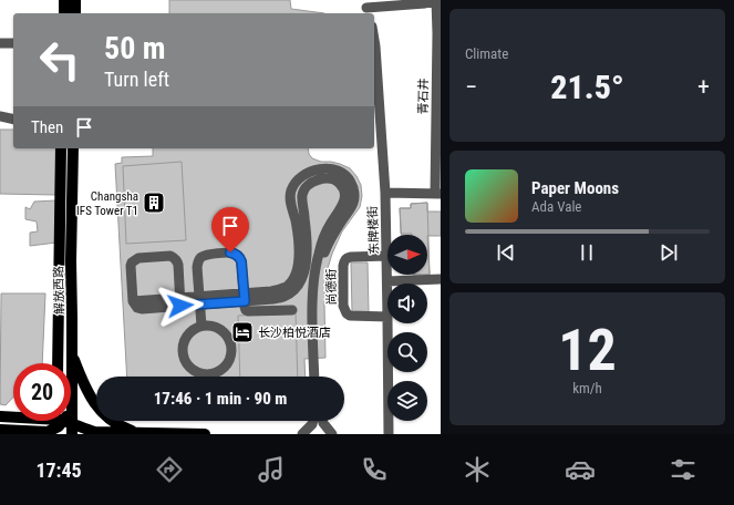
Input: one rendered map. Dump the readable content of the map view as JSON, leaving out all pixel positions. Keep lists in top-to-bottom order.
{
  "streets": {
    "main road": ["解放西路"],
    "street": ["青石井", "东牌楼街", "尚德街"]
  },
  "crossings": [
    ["东牌楼街", "尚德街"]
  ],
  "places": {
    "building": ["Changsha IFS Tower T1"],
    "hotel": ["长沙柏悦酒店"]
  },
  "north": "right",
  "page": {
    "tile": [
      "Climate",
      ["12", "km/h"]
    ],
    "turn": ["50 m", "Turn left"],
    "heat": ["−", "21.5°", "+"],
    "then": "Then",
    "song": ["Paper Moons", "Ada Vale"],
    "limit": "20",
    "trip": "17:46 · 1 min · 90 m",
    "tabs": "17:45"
  }
}
